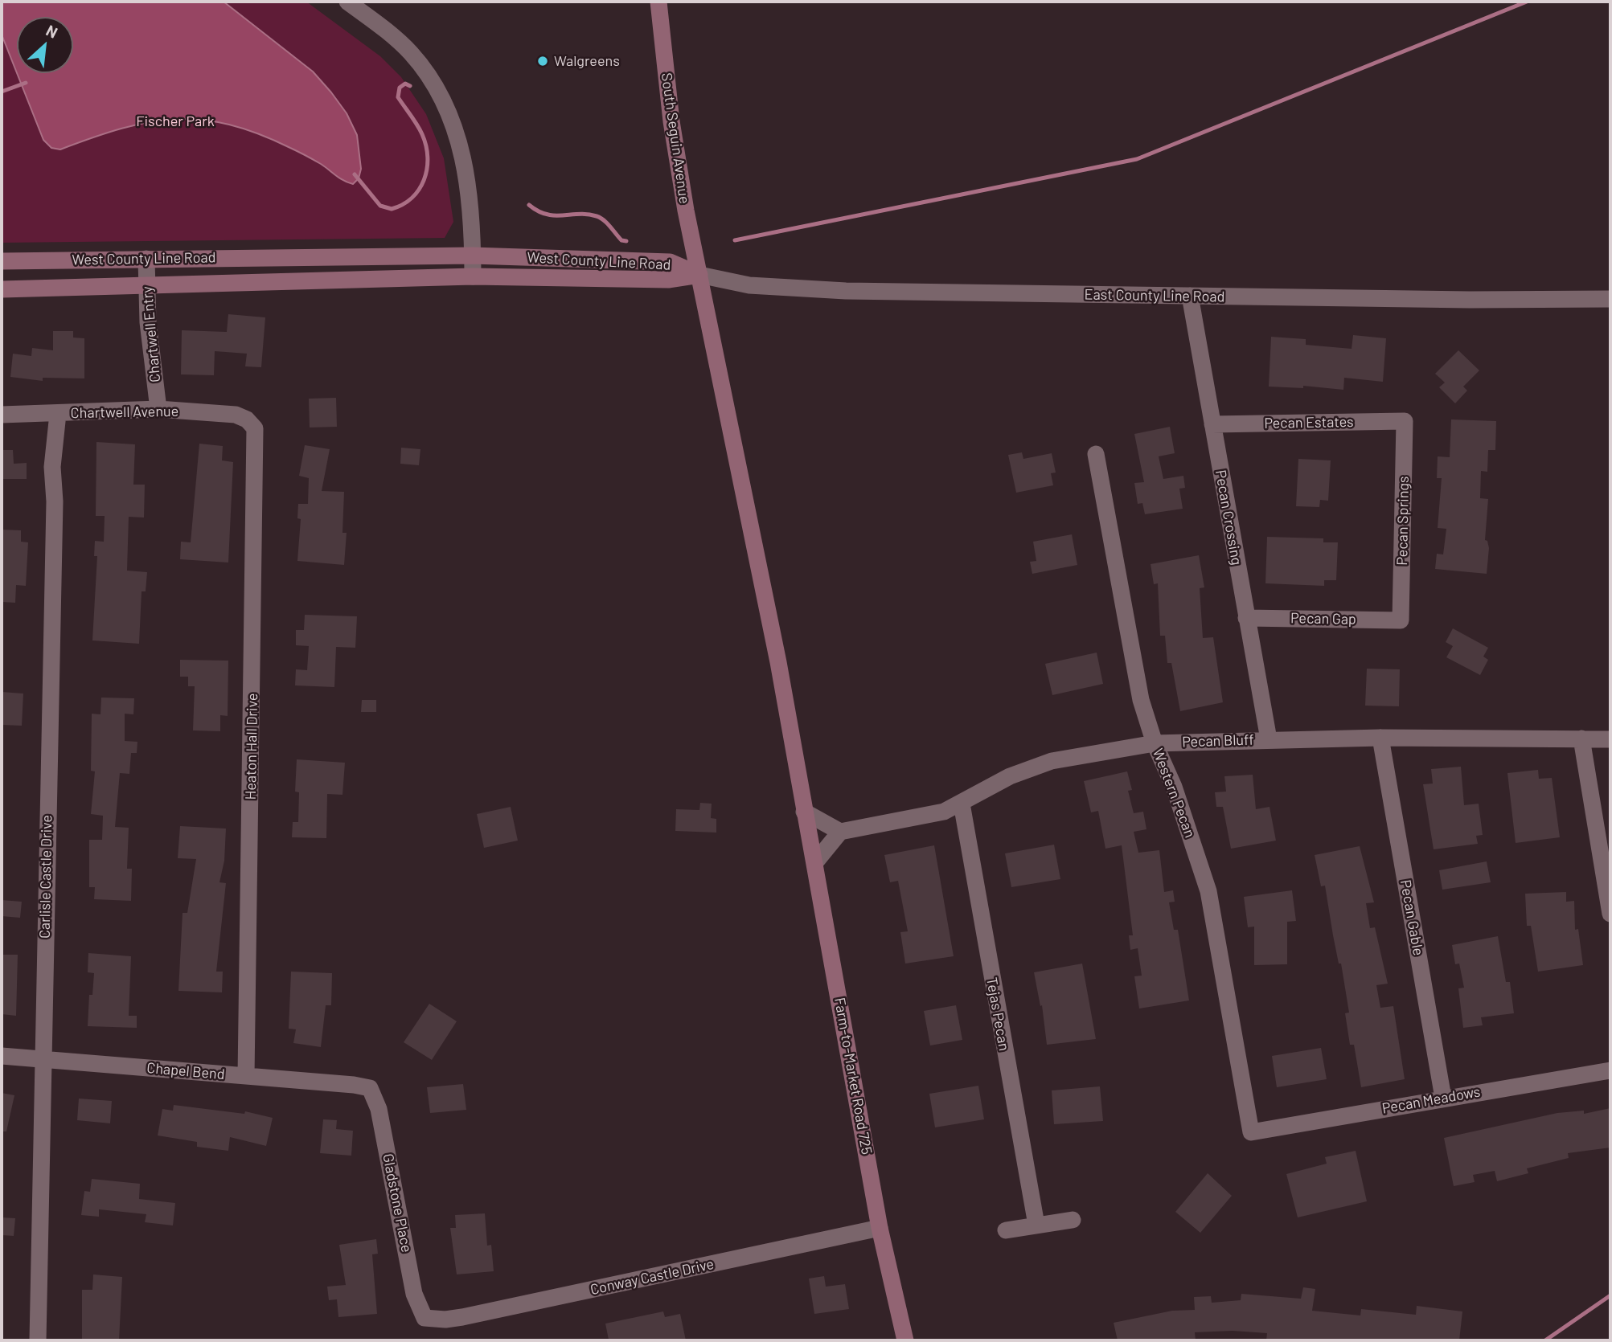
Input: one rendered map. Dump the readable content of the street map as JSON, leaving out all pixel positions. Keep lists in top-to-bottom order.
{
  "streets": {
    "main road": ["South Seguin Avenue", "West County Line Road", "Farm-to-Market Road 725"],
    "street": [
      "East County Line Road",
      "Chartwell Entry",
      "Chartwell Avenue",
      "Pecan Estates",
      "Pecan Crossing",
      "Pecan Springs",
      "Pecan Gap",
      "Pecan Bluff",
      "Heaton Hall Drive",
      "Western Pecan",
      "Carlisle Castle Drive",
      "Pecan Gable",
      "Tejas Pecan",
      "Chapel Bend",
      "Pecan Meadows",
      "Gladstone Place",
      "Conway Castle Drive"
    ]
  },
  "crossings": [
    ["South Seguin Avenue", "West County Line Road"],
    ["South Seguin Avenue", "East County Line Road"],
    ["South Seguin Avenue", "Farm-to-Market Road 725"],
    ["West County Line Road", "East County Line Road"],
    ["West County Line Road", "Chartwell Entry"],
    ["East County Line Road", "Pecan Crossing"],
    ["Chartwell Entry", "Chartwell Avenue"],
    ["Chartwell Avenue", "Heaton Hall Drive"],
    ["Chartwell Avenue", "Carlisle Castle Drive"],
    ["Pecan Estates", "Pecan Crossing"],
    ["Pecan Estates", "Pecan Springs"],
    ["Pecan Crossing", "Pecan Gap"],
    ["Pecan Crossing", "Pecan Bluff"],
    ["Pecan Springs", "Pecan Gap"],
    ["Pecan Bluff", "Western Pecan"],
    ["Pecan Bluff", "Pecan Gable"],
    ["Pecan Bluff", "Tejas Pecan"],
    ["Heaton Hall Drive", "Chapel Bend"],
    ["Western Pecan", "Pecan Meadows"],
    ["Carlisle Castle Drive", "Chapel Bend"],
    ["Pecan Gable", "Pecan Meadows"],
    ["Chapel Bend", "Gladstone Place"],
    ["Farm-to-Market Road 725", "Conway Castle Drive"],
    ["Gladstone Place", "Conway Castle Drive"]
  ],
  "parks": ["Fischer Park"],
  "places": ["Walgreens"],
  "north": "top right"
}
